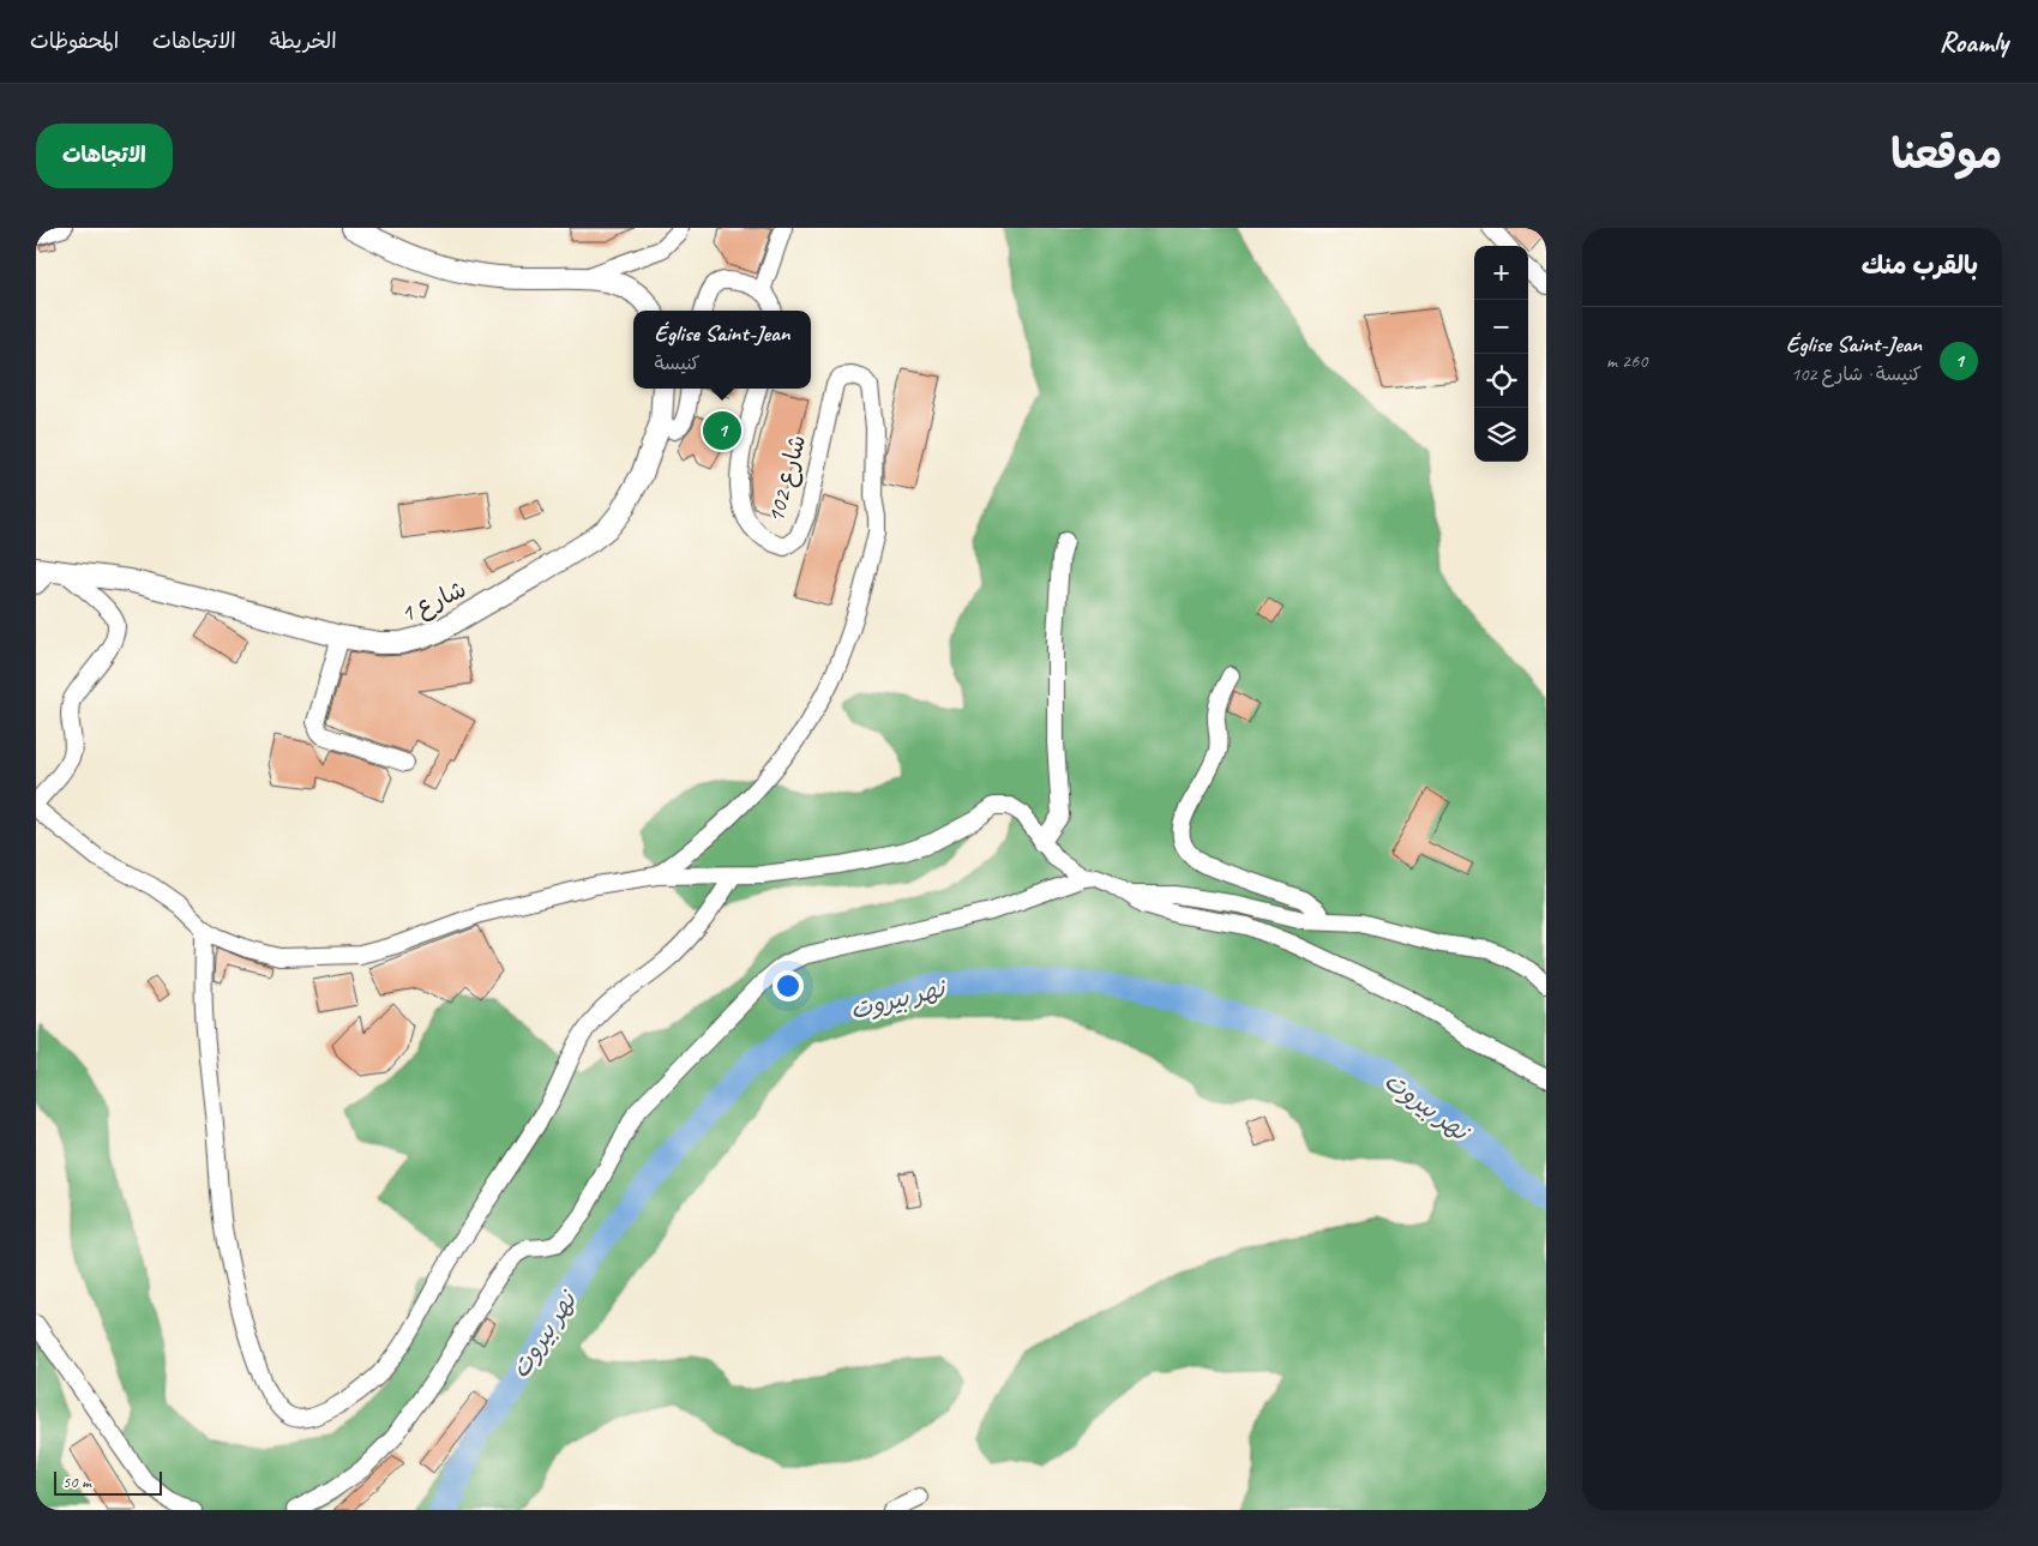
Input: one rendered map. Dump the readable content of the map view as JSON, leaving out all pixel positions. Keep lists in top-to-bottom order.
{
  "streets": {
    "street": ["شارع 102", "شارع 1"]
  },
  "water": ["نهر بيروت"],
  "scale_bar": "50 m",
  "page": {
    "header": "Roamly",
    "nav": ["الخريطة", "الاتجاهات", "المحفوظات"],
    "title": "موقعنا",
    "buttons": "الاتجاهات",
    "heading": "بالقرب منك",
    "map_buttons": ["+", "−"],
    "list": [
      {
        "mark": "1",
        "name": "Église Saint-Jean",
        "note": "كنيسة · شارع 102",
        "value": "260 m"
      }
    ],
    "popup": ["Église Saint-Jean", "كنيسة"],
    "pins": "1",
    "scale": "50 m"
  }
}
